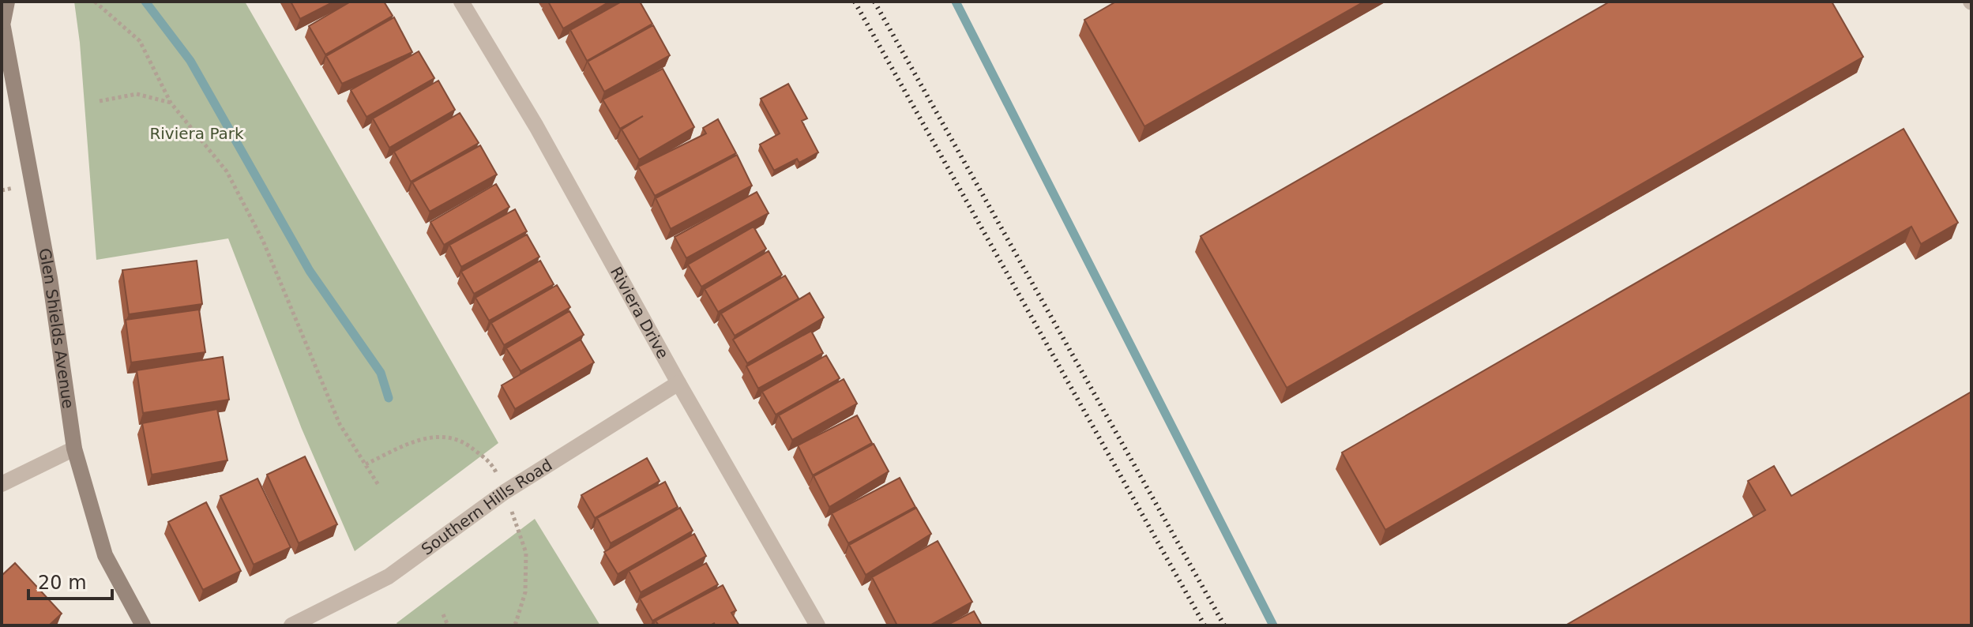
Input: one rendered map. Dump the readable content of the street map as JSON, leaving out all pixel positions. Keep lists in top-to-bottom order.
{
  "streets": {
    "street": ["Riviera Drive", "Glen Shields Avenue", "Southern Hills Road"]
  },
  "crossings": [
    ["Riviera Drive", "Southern Hills Road"]
  ],
  "parks": ["Riviera Park"],
  "scale_bar": "20 m"
}
